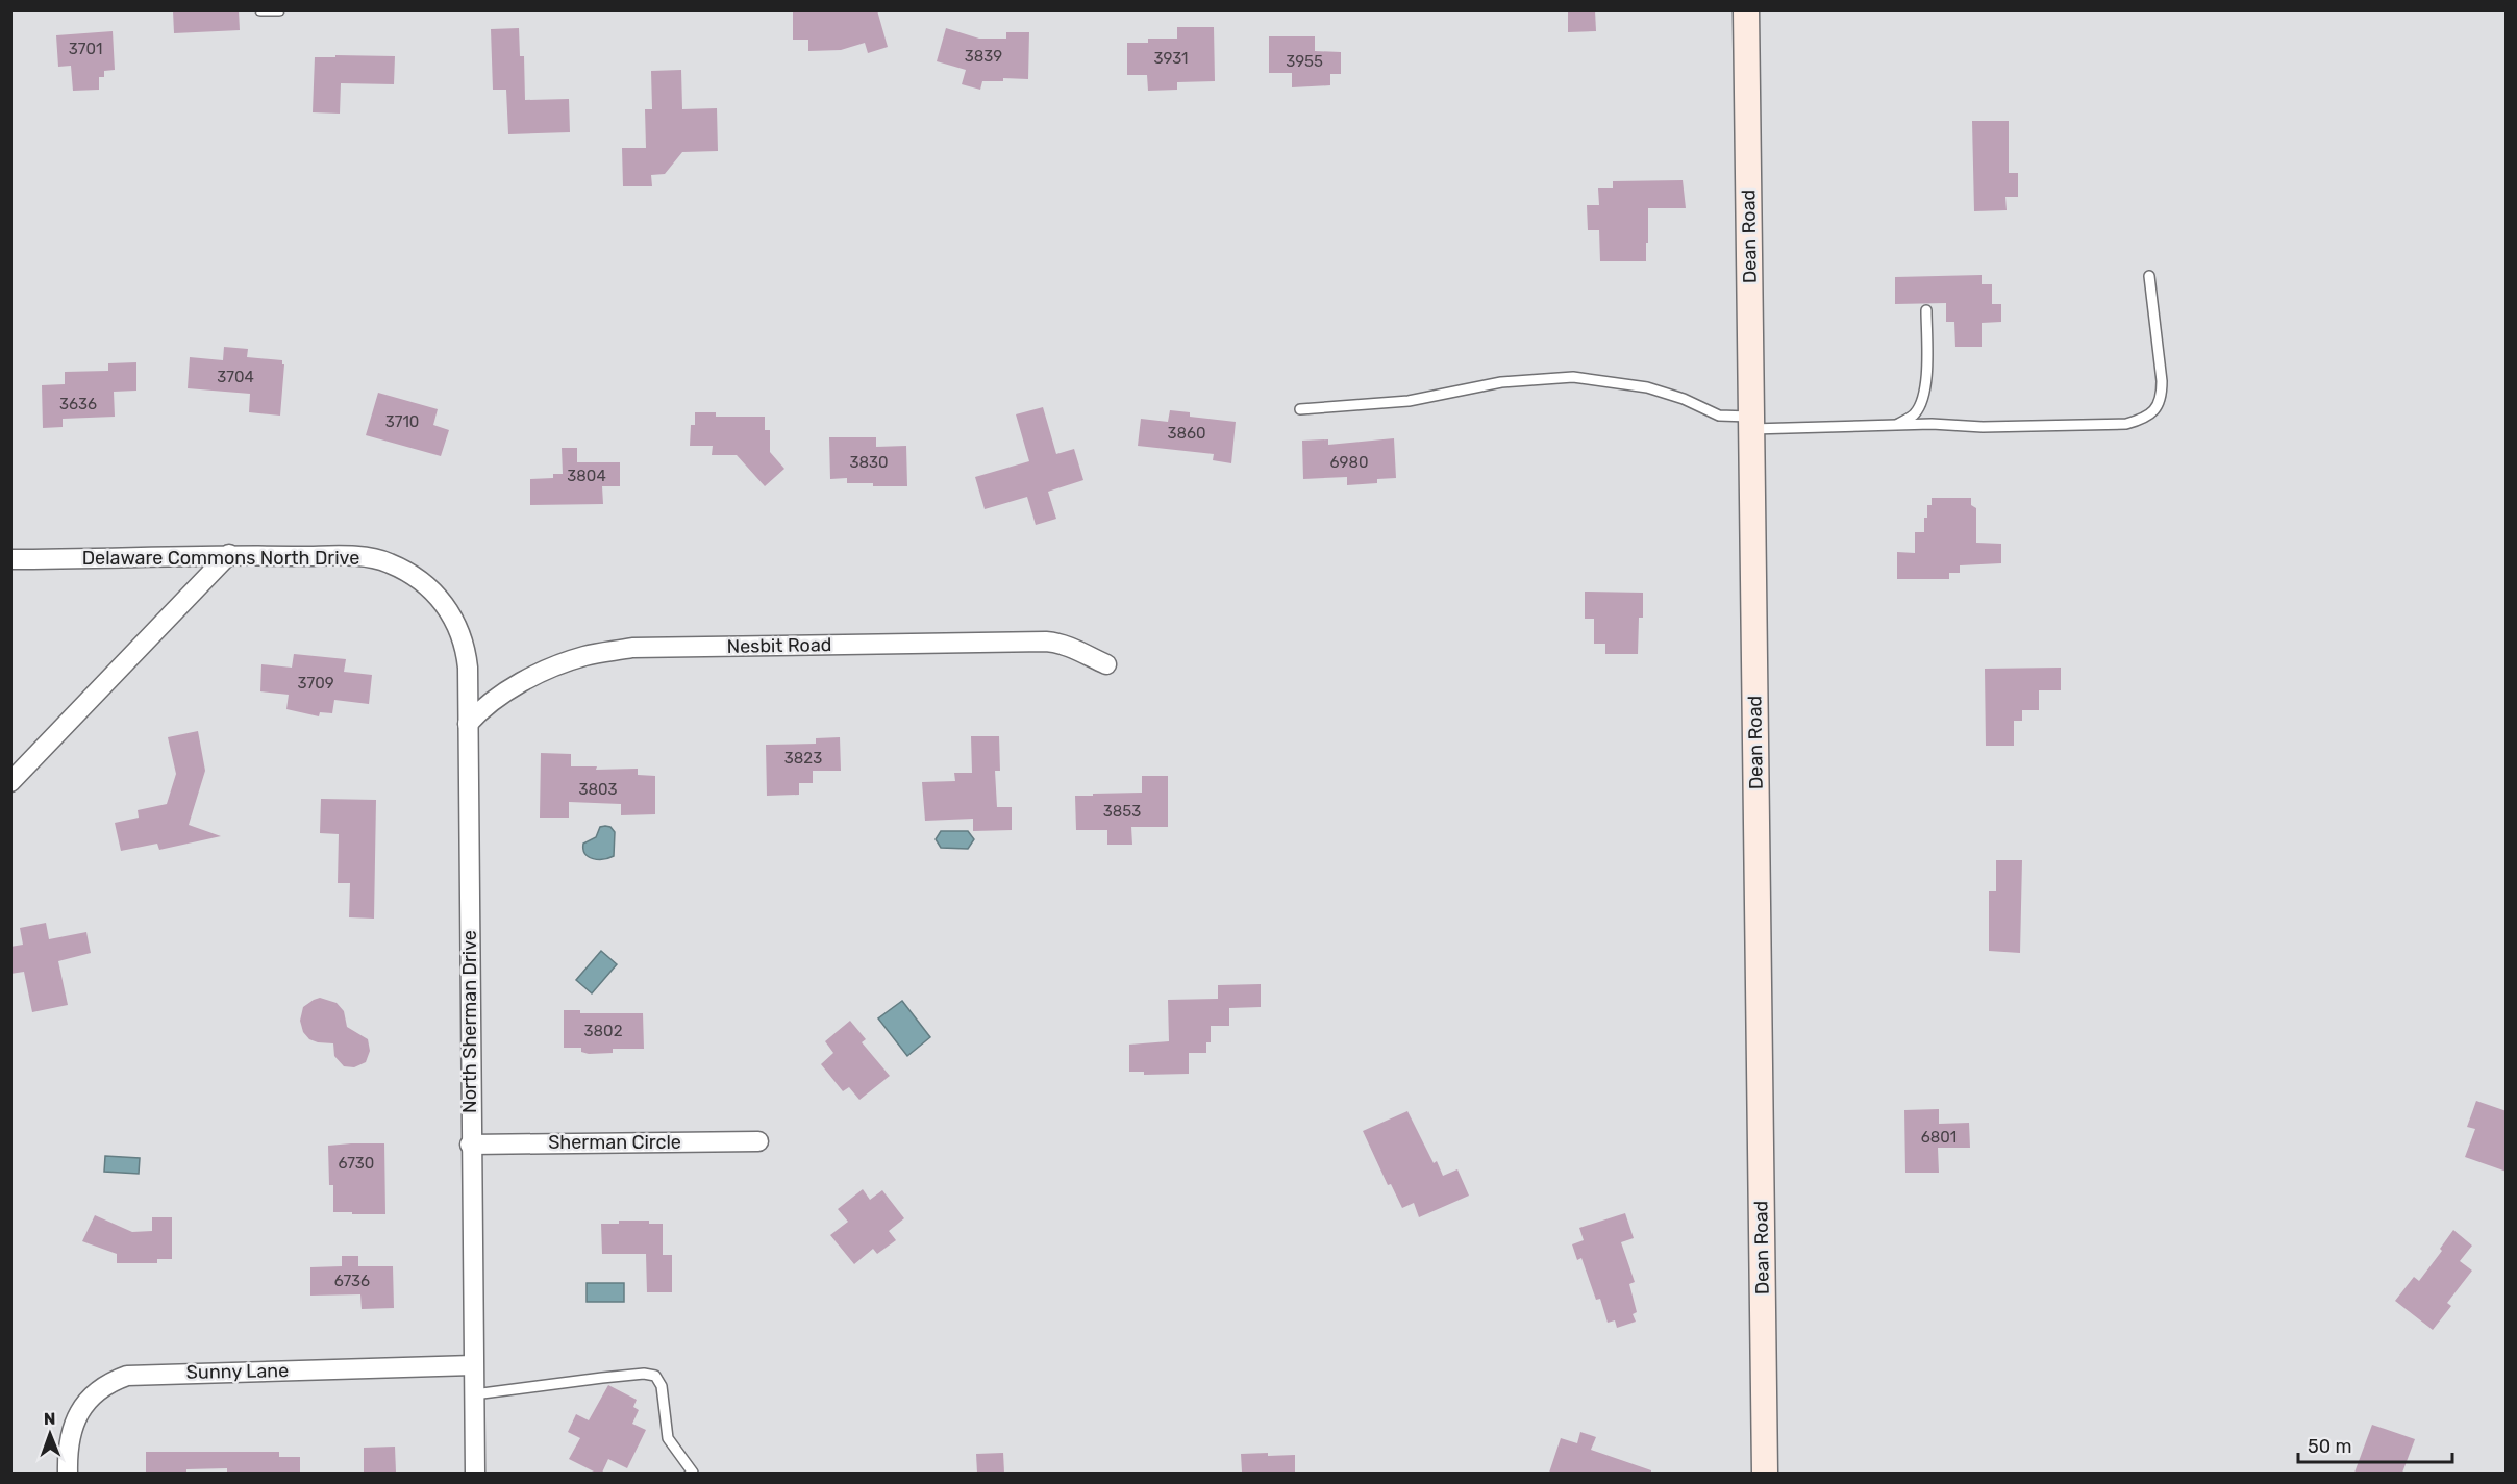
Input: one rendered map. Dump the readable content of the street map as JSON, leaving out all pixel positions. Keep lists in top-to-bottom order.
{
  "streets": {
    "street": [
      "Dean Road",
      "Delaware Commons North Drive",
      "Nesbit Road",
      "North Sherman Drive",
      "Sherman Circle",
      "Sunny Lane"
    ]
  },
  "crossings": [
    ["Delaware Commons North Drive", "North Sherman Drive"],
    ["Nesbit Road", "North Sherman Drive"],
    ["North Sherman Drive", "Sherman Circle"],
    ["North Sherman Drive", "Sunny Lane"]
  ],
  "house_numbers": [
    "3701",
    "3839",
    "3931",
    "3955",
    "3704",
    "3636",
    "3710",
    "3860",
    "3830",
    "6980",
    "3804",
    "3709",
    "3823",
    "3803",
    "3853",
    "3802",
    "6801",
    "6730",
    "6736"
  ],
  "scale_bar": "50 m",
  "north": "top"
}
